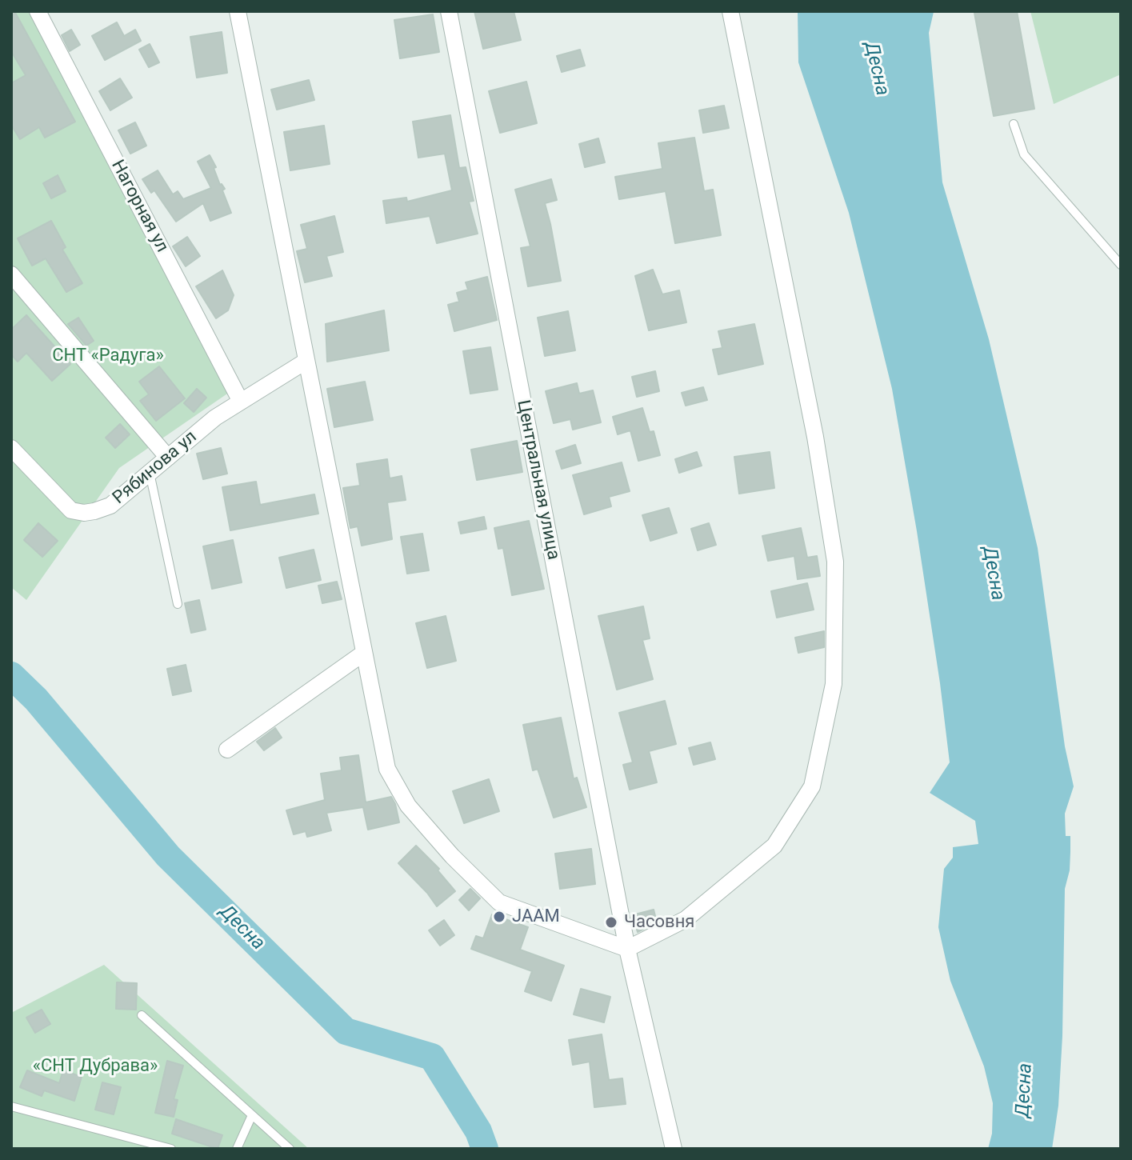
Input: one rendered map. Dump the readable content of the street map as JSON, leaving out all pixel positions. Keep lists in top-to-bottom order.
{
  "streets": {
    "street": ["Нагорная ул", "Рябинова ул", "Центральная улица"]
  },
  "crossings": [
    ["Нагорная ул", "Рябинова ул"]
  ],
  "water": ["Десна"],
  "parks": ["СНТ «Радуга»", "«СНТ Дубрава»"],
  "places": ["JAAM", "Часовня"]
}
